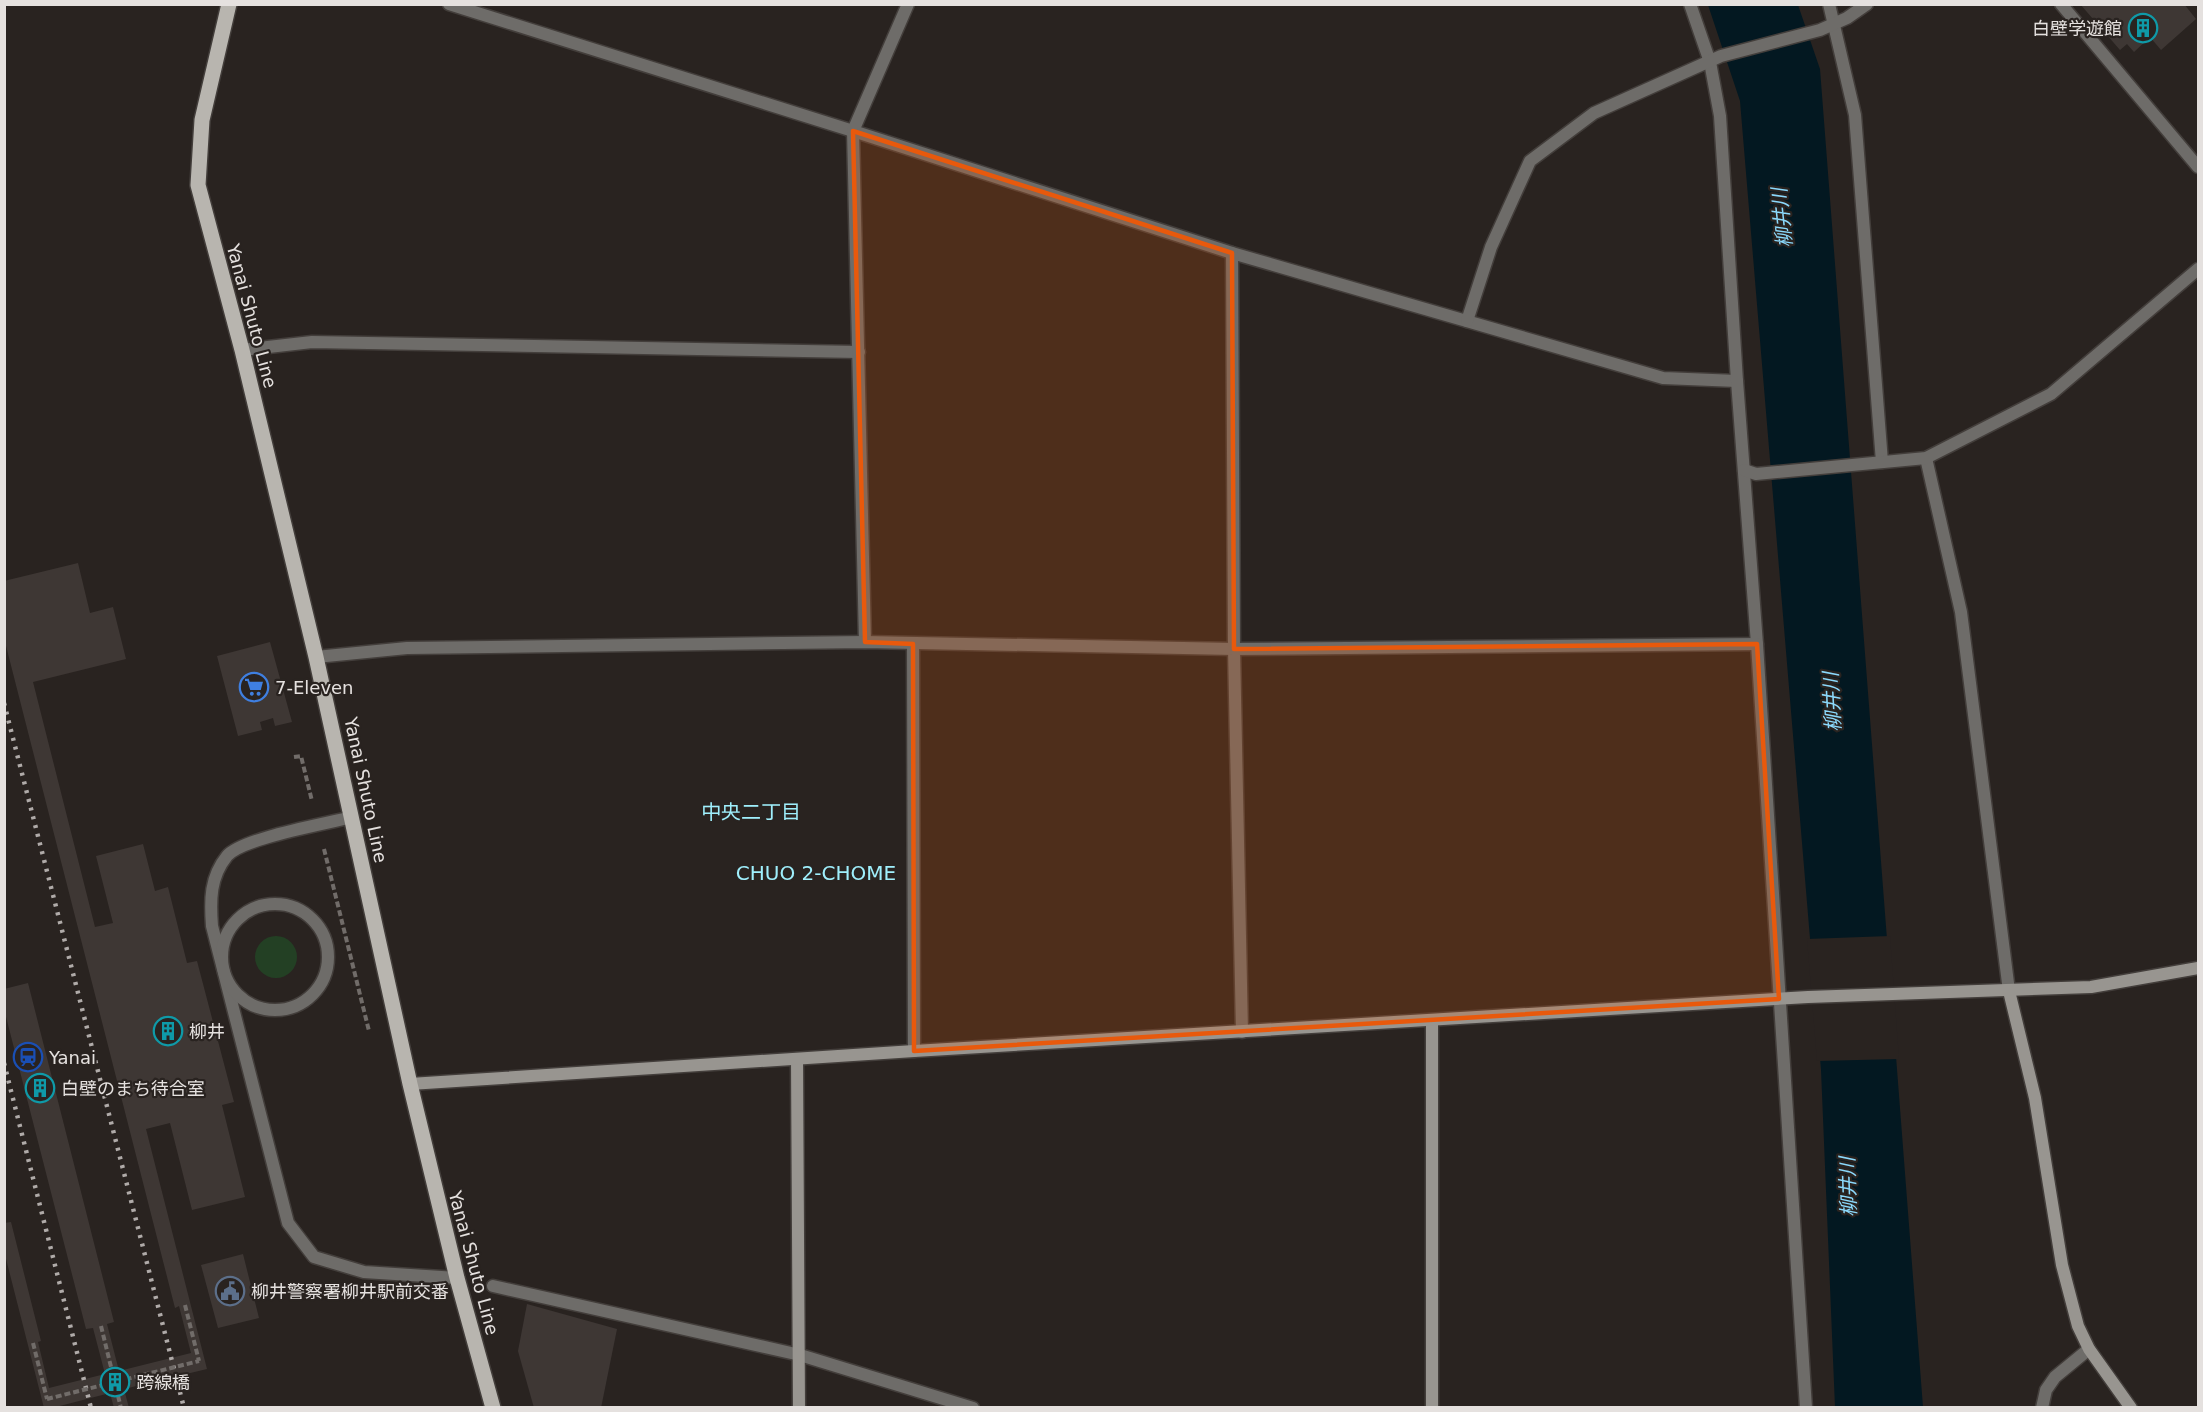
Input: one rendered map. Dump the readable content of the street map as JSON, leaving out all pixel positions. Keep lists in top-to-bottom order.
{
  "streets": {
    "main road": ["Yanai Shuto Line"]
  },
  "districts": ["中央二丁目", "CHUO 2-CHOME"],
  "water": ["柳井川"],
  "places": {
    "building": [
      "白壁学遊館",
      "柳井",
      "白壁のまち待合室",
      "跨線橋"
    ],
    "supermarket": ["7-Eleven"],
    "station": ["Yanai"],
    "public building": ["柳井警察署柳井駅前交番"]
  }
}
